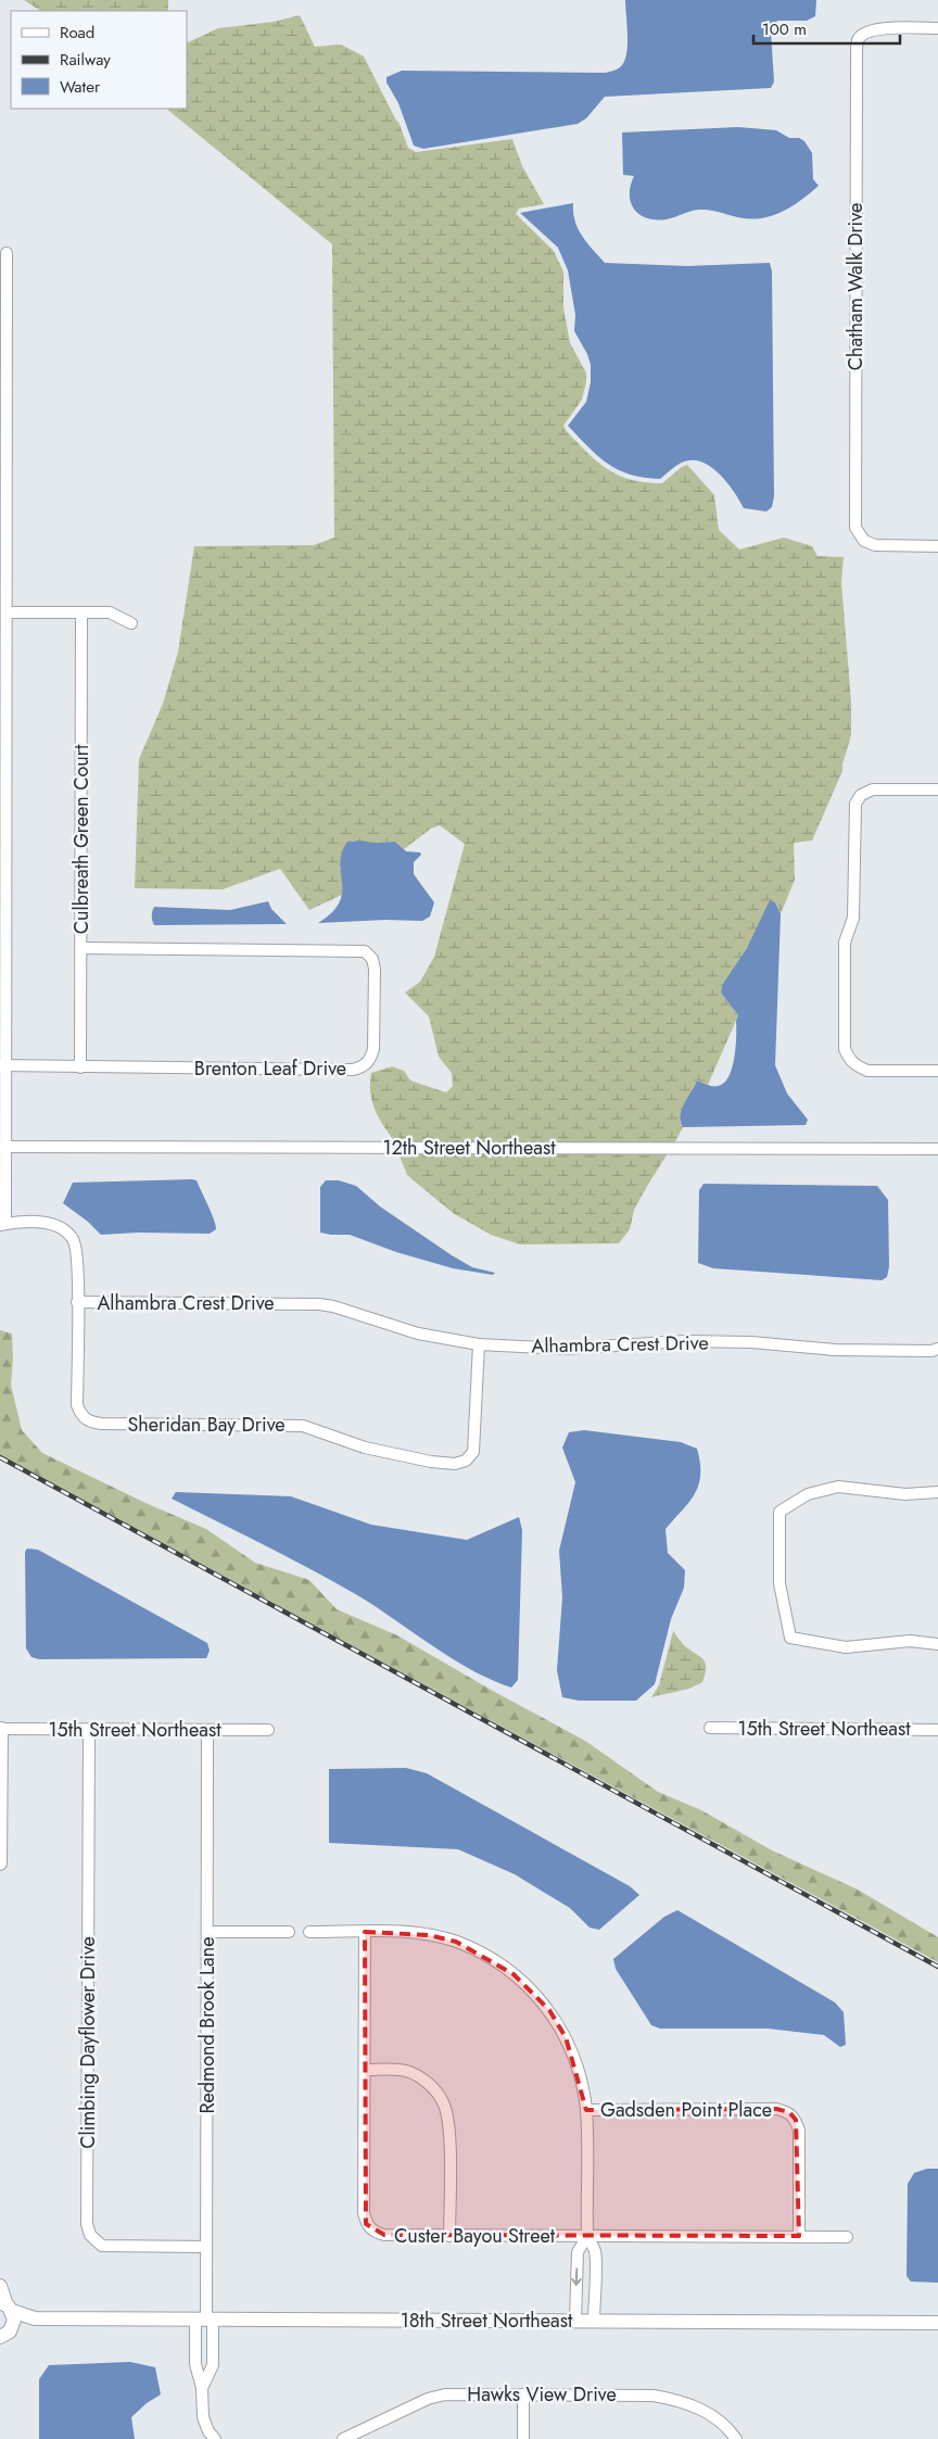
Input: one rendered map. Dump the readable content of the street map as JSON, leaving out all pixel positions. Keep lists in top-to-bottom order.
{
  "streets": {
    "street": [
      "Chatham Walk Drive",
      "Culbreath Green Court",
      "Brenton Leaf Drive",
      "12th Street Northeast",
      "Alhambra Crest Drive",
      "Sheridan Bay Drive",
      "15th Street Northeast",
      "Redmond Brook Lane",
      "Climbing Dayflower Drive",
      "Gadsden Point Place",
      "Custer Bayou Street",
      "18th Street Northeast",
      "Hawks View Drive"
    ]
  },
  "crossings": [
    ["Culbreath Green Court", "Brenton Leaf Drive"],
    ["Alhambra Crest Drive", "Sheridan Bay Drive"],
    ["15th Street Northeast", "Redmond Brook Lane"],
    ["15th Street Northeast", "Climbing Dayflower Drive"],
    ["Redmond Brook Lane", "Climbing Dayflower Drive"],
    ["Redmond Brook Lane", "18th Street Northeast"],
    ["Gadsden Point Place", "Custer Bayou Street"]
  ],
  "legend": ["Road", "Railway", "Water"],
  "scale_bar": "100 m"
}
